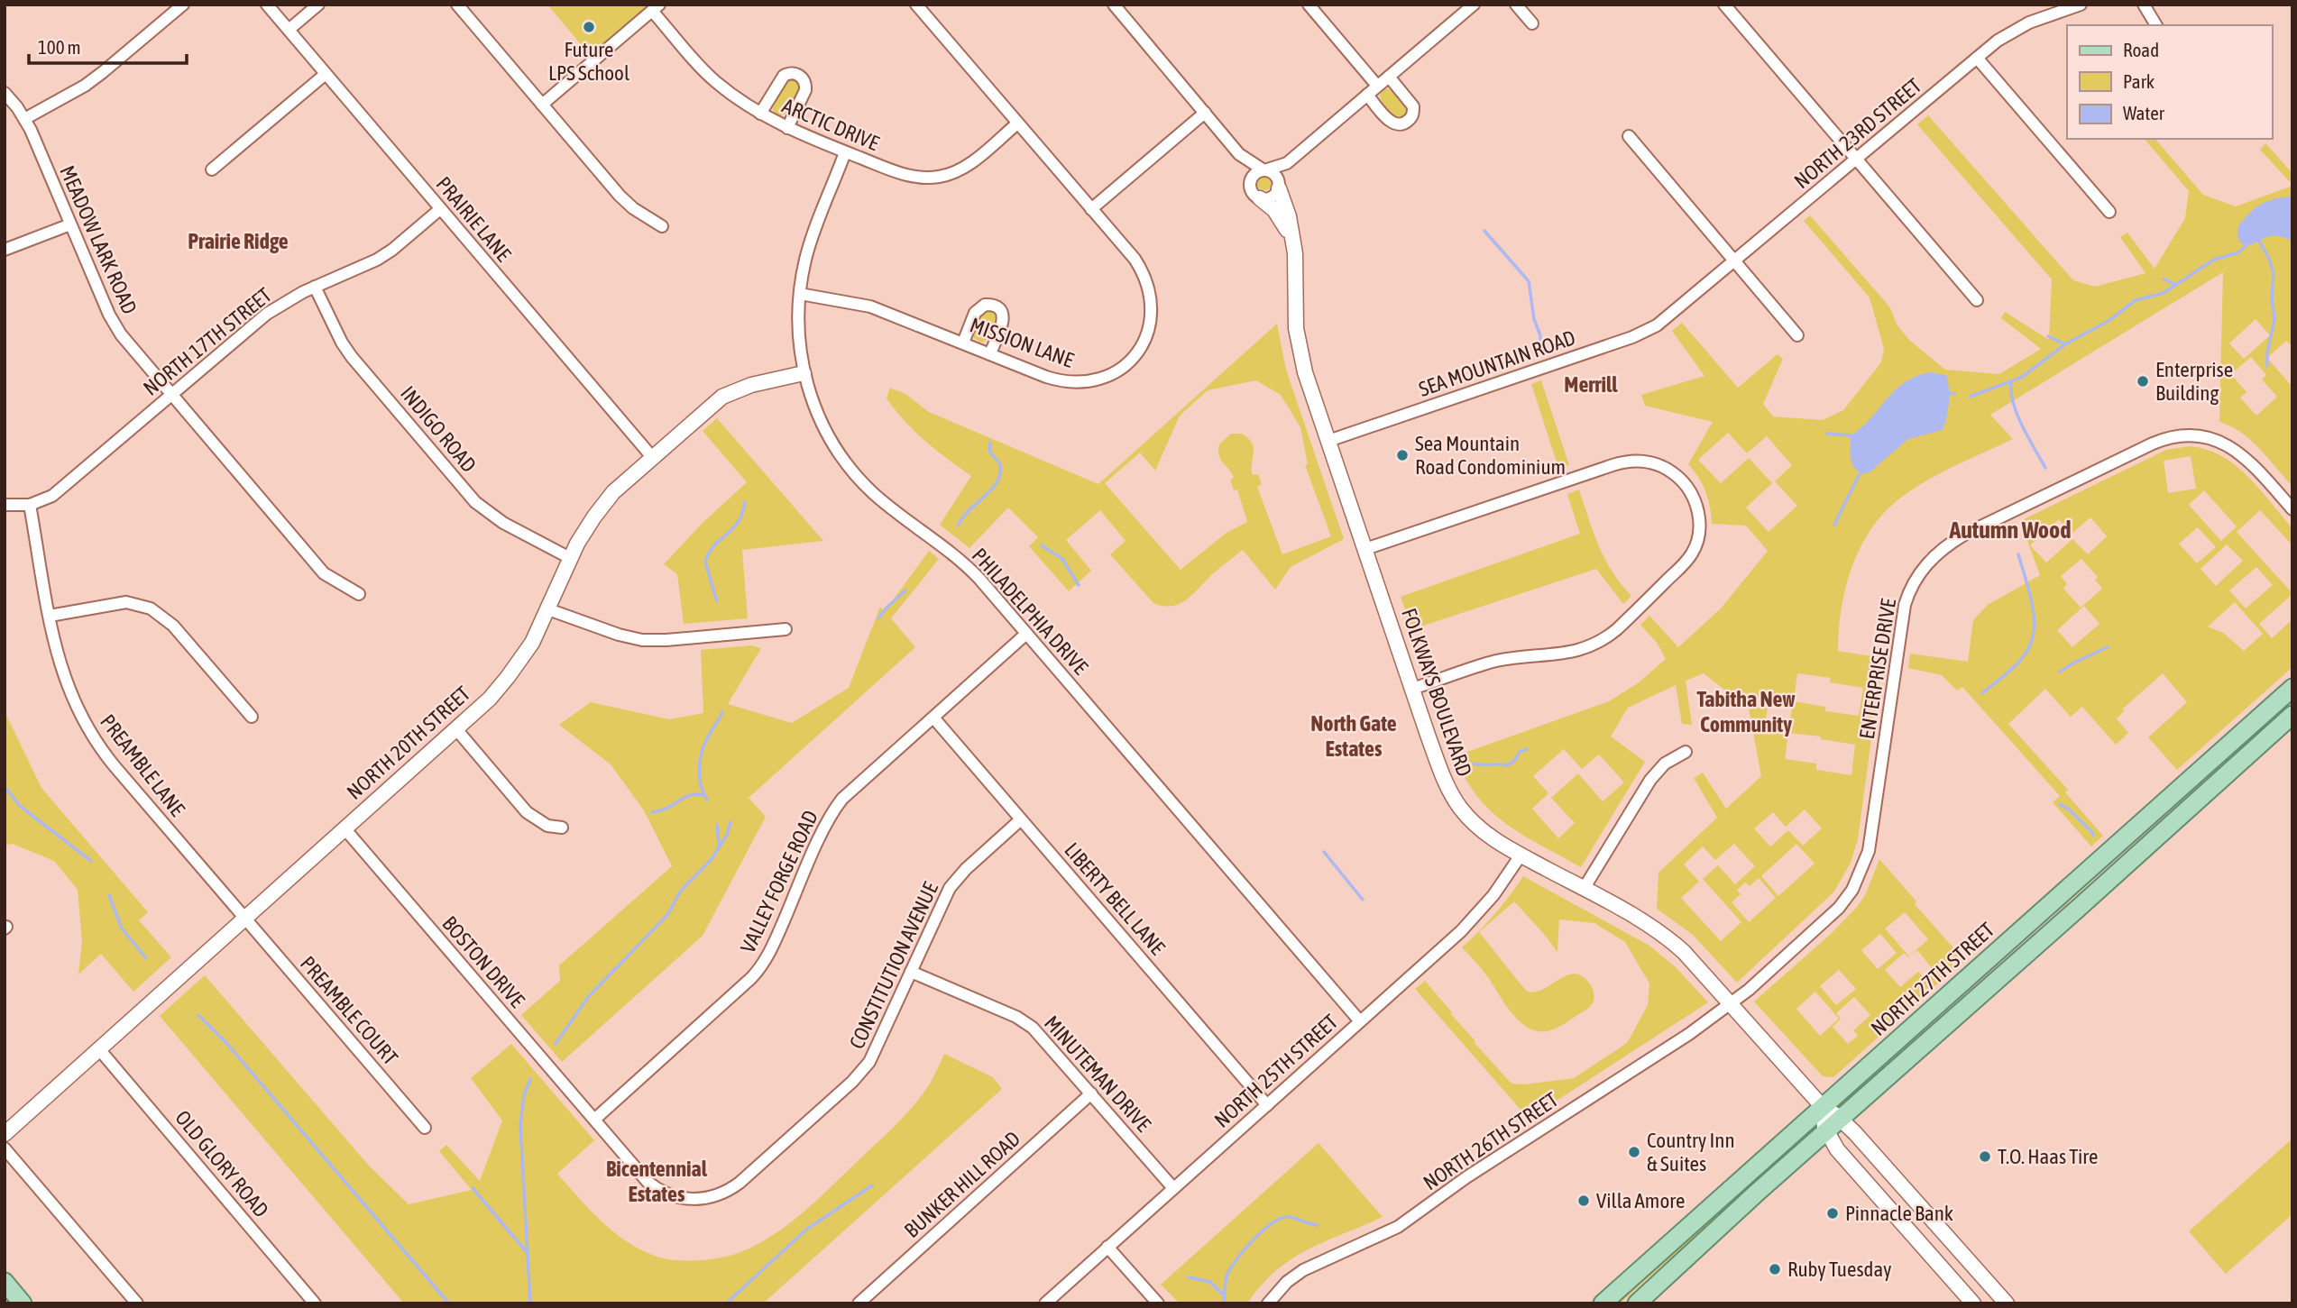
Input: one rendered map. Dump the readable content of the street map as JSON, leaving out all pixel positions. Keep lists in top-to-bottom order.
{
  "streets": {
    "main road": ["NORTH 27TH STREET"],
    "street": [
      "ARCTIC DRIVE",
      "NORTH 23RD STREET",
      "PRAIRIE LANE",
      "MEADOW LARK ROAD",
      "NORTH 17TH STREET",
      "MISSION LANE",
      "SEA MOUNTAIN ROAD",
      "INDIGO ROAD",
      "PHILADELPHIA DRIVE",
      "ENTERPRISE DRIVE",
      "FOLKWAYS BOULEVARD",
      "NORTH 20TH STREET",
      "PREAMBLE LANE",
      "VALLEY FORGE ROAD",
      "LIBERTY BELL LANE",
      "BOSTON DRIVE",
      "CONSTITUTION AVENUE",
      "PREAMBLE COURT",
      "NORTH 25TH STREET",
      "MINUTEMAN DRIVE",
      "NORTH 26TH STREET",
      "OLD GLORY ROAD",
      "BUNKER HILL ROAD"
    ]
  },
  "crossings": [
    ["ARCTIC DRIVE", "MISSION LANE"],
    ["ARCTIC DRIVE", "PHILADELPHIA DRIVE"],
    ["NORTH 23RD STREET", "SEA MOUNTAIN ROAD"],
    ["PRAIRIE LANE", "NORTH 17TH STREET"],
    ["PRAIRIE LANE", "NORTH 20TH STREET"],
    ["MEADOW LARK ROAD", "NORTH 17TH STREET"],
    ["NORTH 17TH STREET", "INDIGO ROAD"],
    ["NORTH 17TH STREET", "PREAMBLE LANE"],
    ["MISSION LANE", "PHILADELPHIA DRIVE"],
    ["SEA MOUNTAIN ROAD", "FOLKWAYS BOULEVARD"],
    ["INDIGO ROAD", "NORTH 20TH STREET"],
    ["PHILADELPHIA DRIVE", "NORTH 20TH STREET"],
    ["PHILADELPHIA DRIVE", "VALLEY FORGE ROAD"],
    ["PHILADELPHIA DRIVE", "NORTH 25TH STREET"],
    ["ENTERPRISE DRIVE", "FOLKWAYS BOULEVARD"],
    ["ENTERPRISE DRIVE", "NORTH 26TH STREET"],
    ["FOLKWAYS BOULEVARD", "NORTH 27TH STREET"],
    ["FOLKWAYS BOULEVARD", "NORTH 25TH STREET"],
    ["FOLKWAYS BOULEVARD", "NORTH 26TH STREET"],
    ["NORTH 20TH STREET", "PREAMBLE LANE"],
    ["NORTH 20TH STREET", "BOSTON DRIVE"],
    ["NORTH 20TH STREET", "PREAMBLE COURT"],
    ["NORTH 20TH STREET", "OLD GLORY ROAD"],
    ["PREAMBLE LANE", "PREAMBLE COURT"],
    ["VALLEY FORGE ROAD", "LIBERTY BELL LANE"],
    ["VALLEY FORGE ROAD", "BOSTON DRIVE"],
    ["VALLEY FORGE ROAD", "CONSTITUTION AVENUE"],
    ["LIBERTY BELL LANE", "CONSTITUTION AVENUE"],
    ["LIBERTY BELL LANE", "NORTH 25TH STREET"],
    ["BOSTON DRIVE", "CONSTITUTION AVENUE"],
    ["CONSTITUTION AVENUE", "MINUTEMAN DRIVE"],
    ["NORTH 25TH STREET", "MINUTEMAN DRIVE"],
    ["MINUTEMAN DRIVE", "BUNKER HILL ROAD"]
  ],
  "districts": [
    "Prairie Ridge",
    "Merrill",
    "Autumn Wood",
    "Tabitha New Community",
    "North Gate Estates",
    "Bicentennial Estates"
  ],
  "places": [
    "Future LPS School",
    "Enterprise Building",
    "Sea Mountain Road Condominium",
    "Country Inn & Suites",
    "T.O. Haas Tire",
    "Villa Amore",
    "Pinnacle Bank",
    "Ruby Tuesday"
  ],
  "legend": ["Road", "Park", "Water"],
  "scale_bar": "100 m"
}
